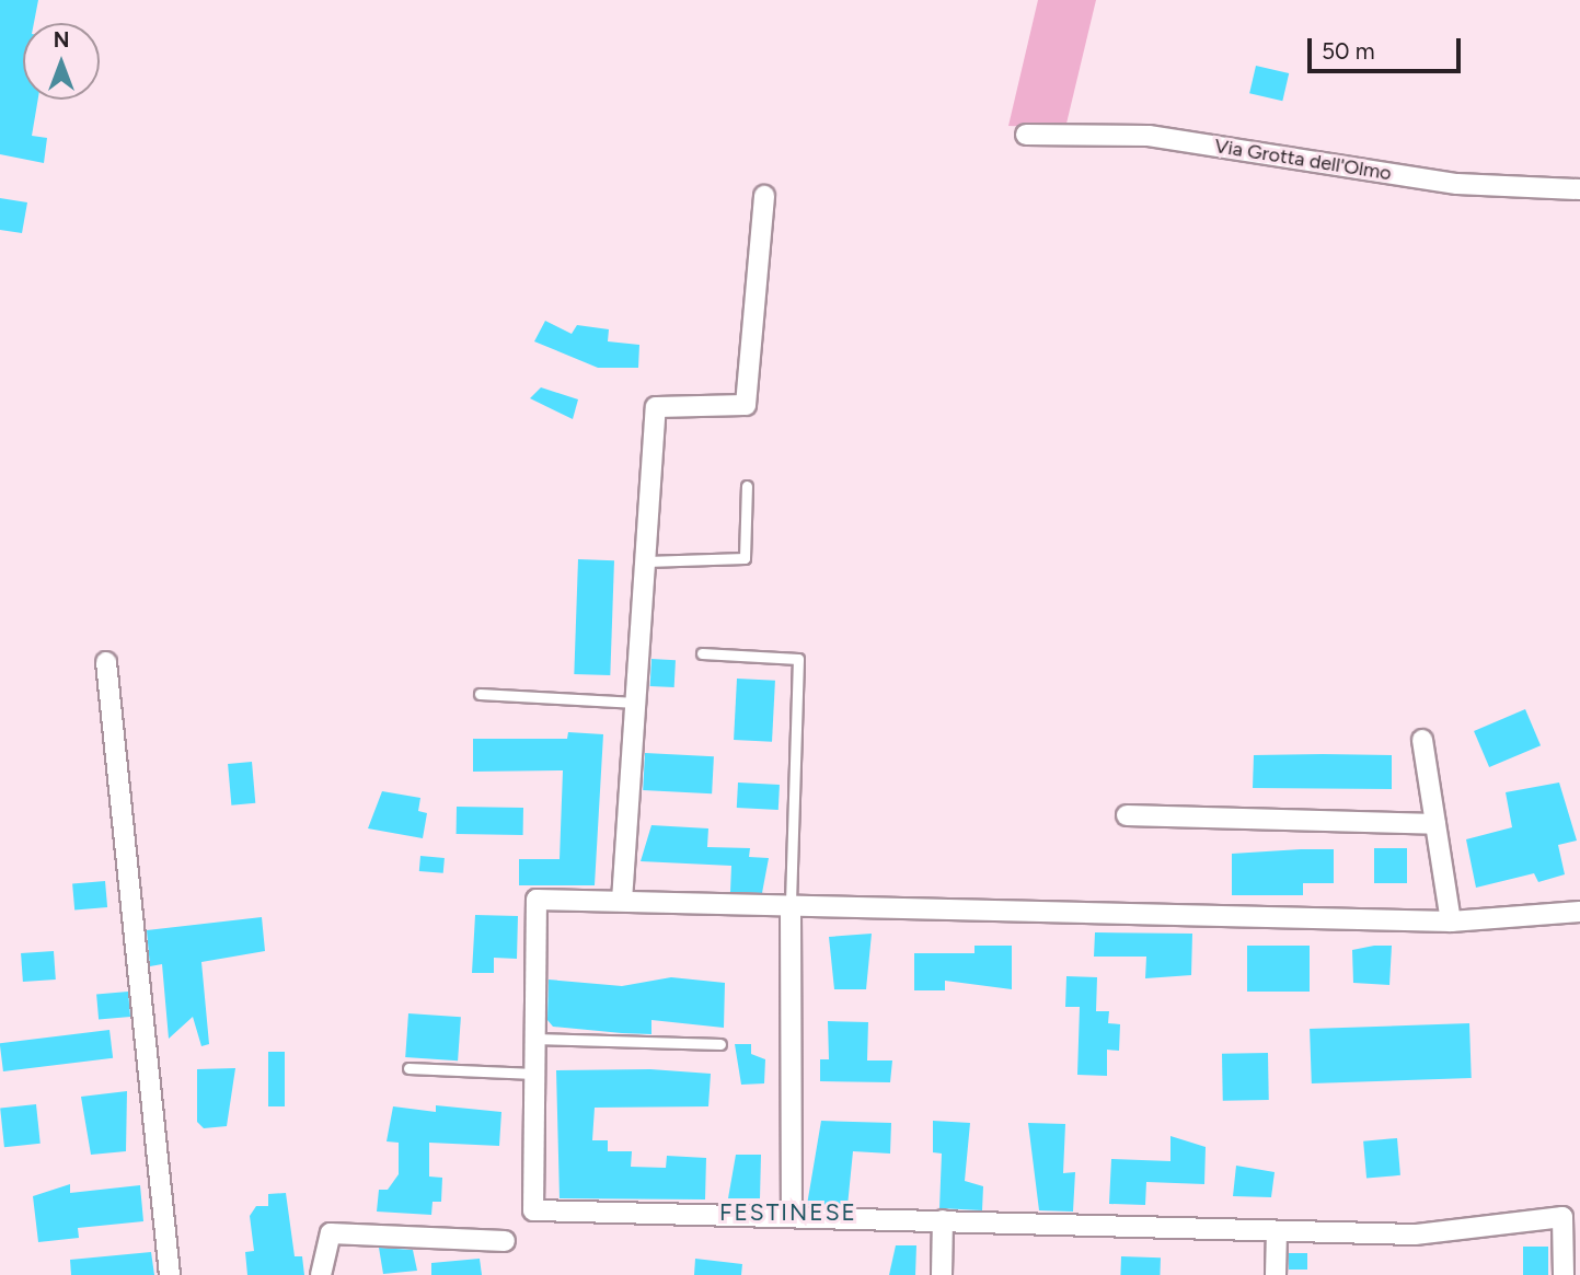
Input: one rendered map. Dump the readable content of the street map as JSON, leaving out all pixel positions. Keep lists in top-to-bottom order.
{
  "streets": {
    "street": ["Via Grotta dell'Olmo"]
  },
  "districts": ["FESTINESE"],
  "scale_bar": "50 m",
  "north": "top"
}
